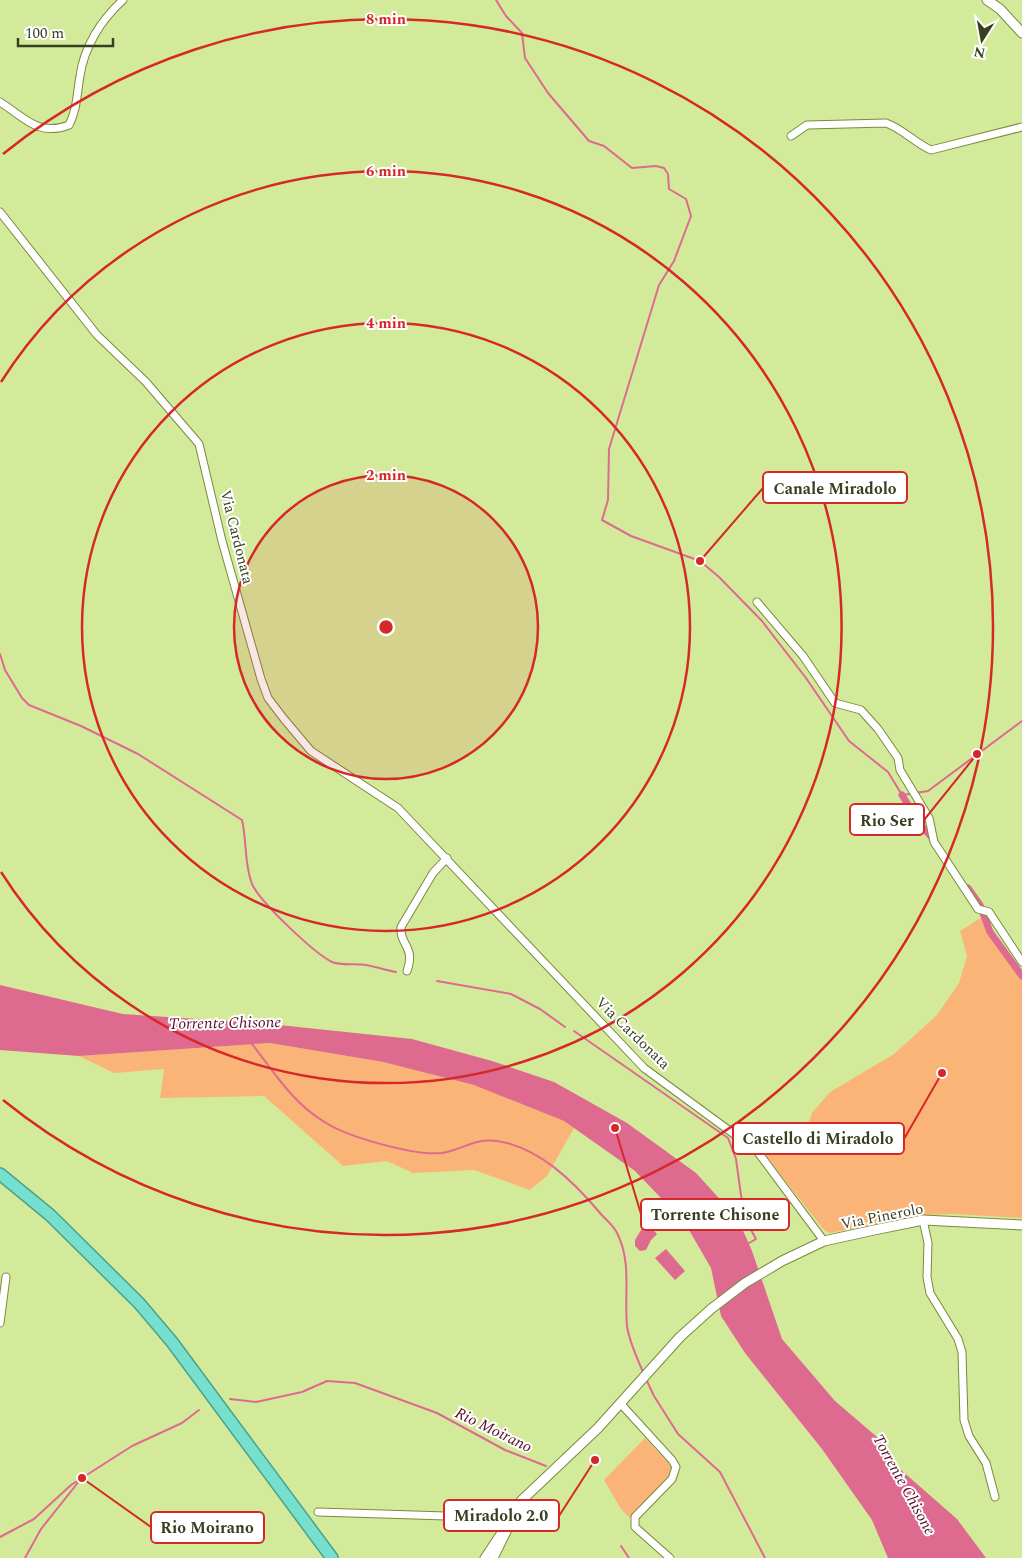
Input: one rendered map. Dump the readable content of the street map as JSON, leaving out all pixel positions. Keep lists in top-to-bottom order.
{
  "streets": {
    "street": ["Via Cardonata", "Via Pinerolo"]
  },
  "crossings": [
    ["Via Cardonata", "Via Pinerolo"]
  ],
  "water": ["Torrente Chisone", "Rio Moirano"],
  "places": [
    "Canale Miradolo",
    "Rio Ser",
    "Castello di Miradolo",
    "Torrente Chisone",
    "Miradolo 2.0",
    "Rio Moirano"
  ],
  "scale_bar": "100 m",
  "north": "bottom",
  "rings": [
    "8 min",
    "6 min",
    "4 min",
    "2 min"
  ]
}
